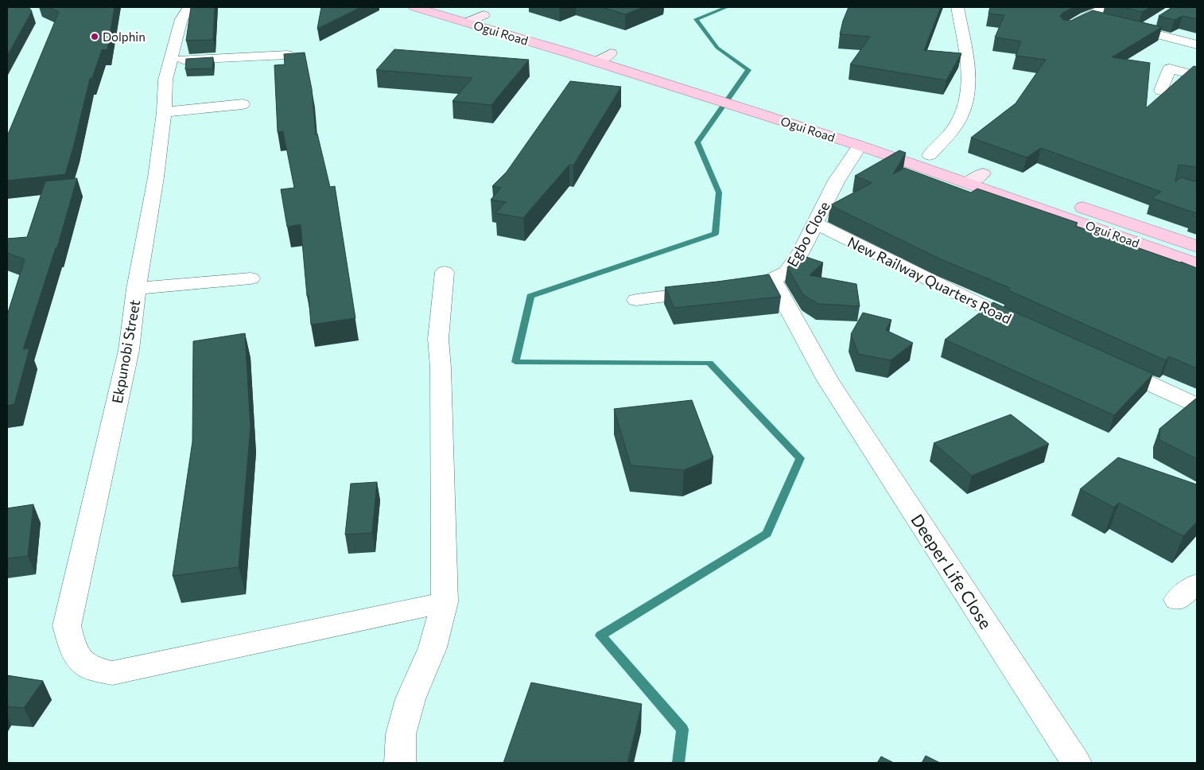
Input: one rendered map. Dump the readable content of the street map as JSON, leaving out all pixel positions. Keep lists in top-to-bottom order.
{
  "streets": {
    "main road": ["Ogui Road"],
    "street": [
      "Egbo Close",
      "New Railway Quarters Road",
      "Ekpunobi Street",
      "Deeper Life Close"
    ]
  },
  "crossings": [
    ["Ogui Road", "Egbo Close"],
    ["Egbo Close", "New Railway Quarters Road"],
    ["Egbo Close", "Deeper Life Close"]
  ],
  "places": ["Dolphin"]
}
